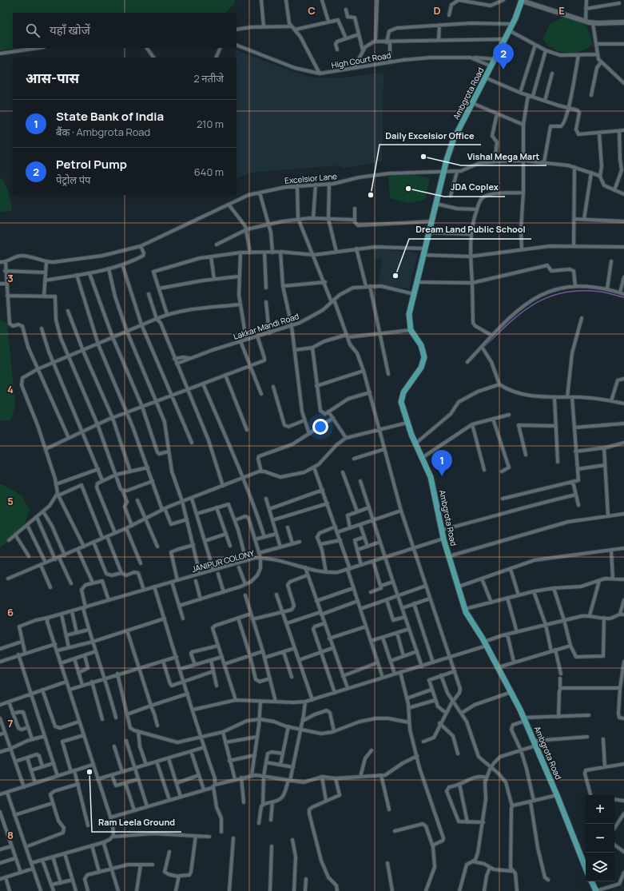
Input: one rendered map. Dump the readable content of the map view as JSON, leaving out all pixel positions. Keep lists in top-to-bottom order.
{
  "streets": {
    "main road": ["Ambgrota Road"],
    "street": [
      "High Court Road",
      "Excelsior Lane",
      "Lakkar Mandi Road",
      "JANIPUR COLONY"
    ]
  },
  "crossings": [
    ["High Court Road", "Ambgrota Road"],
    ["Ambgrota Road", "Excelsior Lane"],
    ["Ambgrota Road", "Lakkar Mandi Road"],
    ["Ambgrota Road", "JANIPUR COLONY"]
  ],
  "places": [
    "Vishal Mega Mart",
    "JDA Coplex",
    "Daily Excelsior Office",
    "Dream Land Public School",
    "Ram Leela Ground"
  ],
  "page": {
    "search": "यहाँ खोजें",
    "pins": ["2", "1"],
    "heading": ["आस-पास", "2 नतीजे"],
    "list": [
      {
        "mark": "1",
        "name": "State Bank of India",
        "note": "बैंक · Ambgrota Road",
        "value": "210 m"
      },
      {
        "mark": "2",
        "name": "Petrol Pump",
        "note": "पेट्रोल पंप",
        "value": "640 m"
      }
    ],
    "map_buttons": ["+", "−"]
  },
  "grid": {
    "columns": ["C", "D", "E"],
    "rows": [
      "3",
      "4",
      "5",
      "6",
      "7",
      "8"
    ]
  }
}
